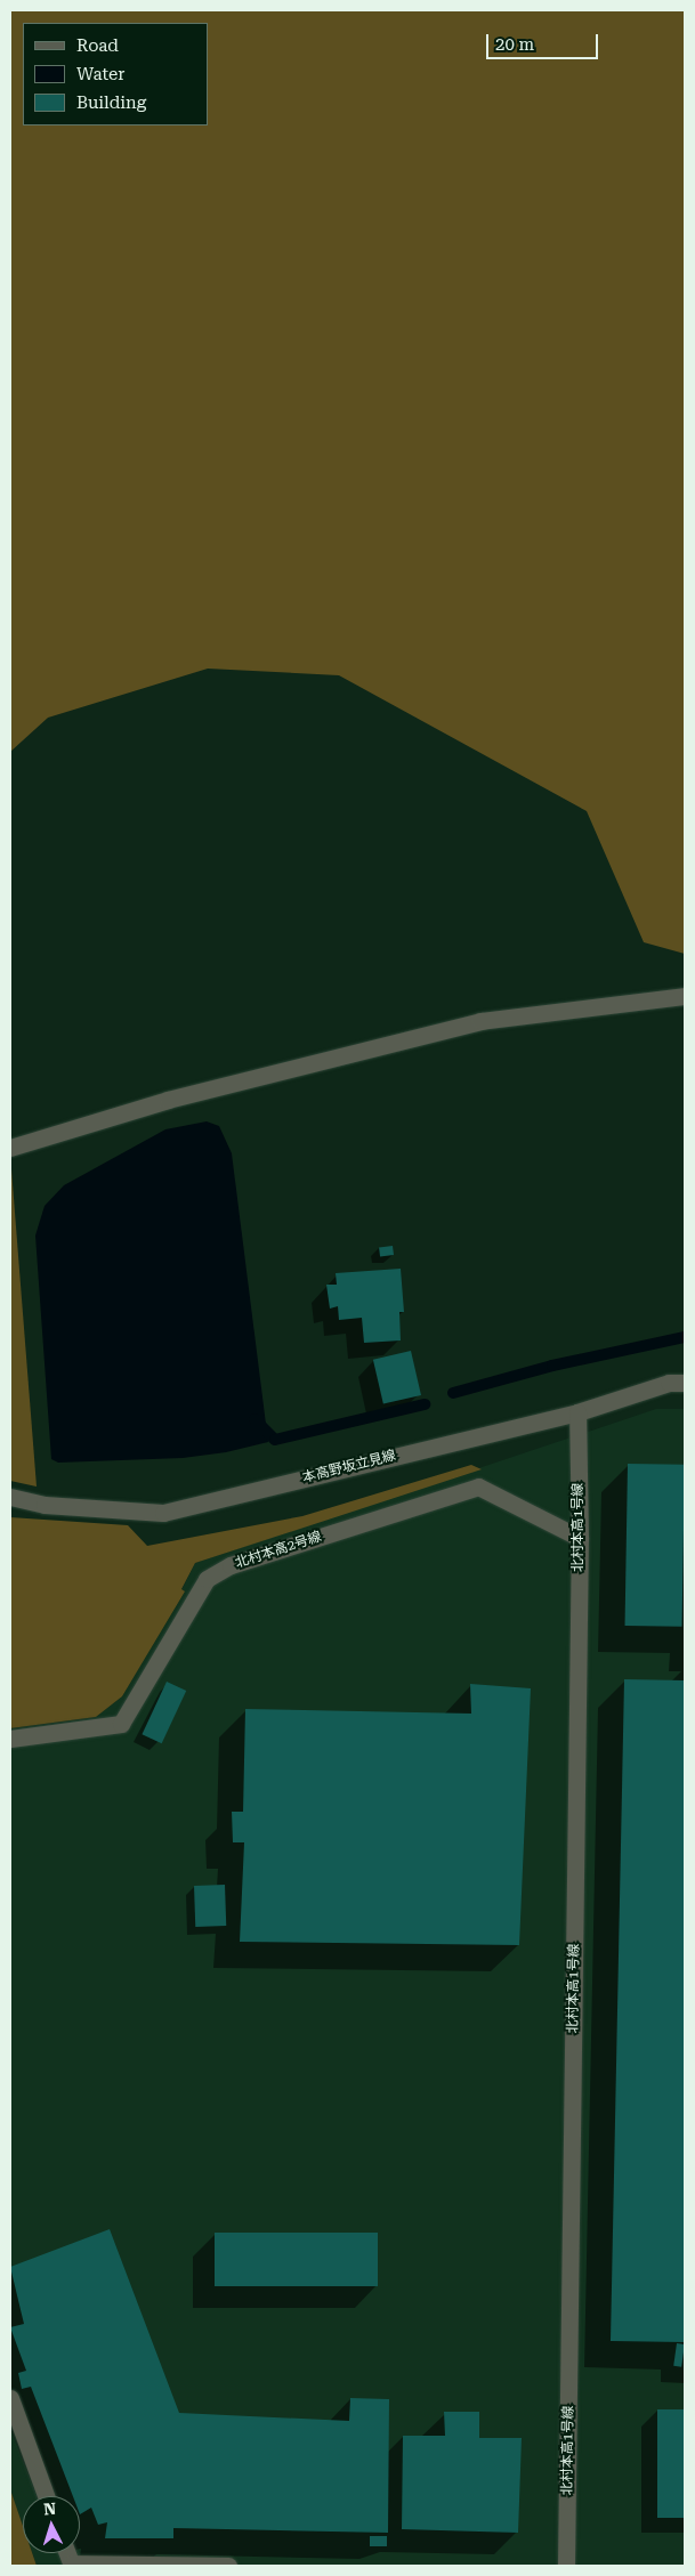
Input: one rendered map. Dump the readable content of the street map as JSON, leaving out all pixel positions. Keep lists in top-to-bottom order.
{
  "streets": {
    "street": ["本高野坂立見線", "北村本高1号線", "北村本高2号線"]
  },
  "crossings": [
    ["本高野坂立見線", "北村本高1号線"],
    ["北村本高1号線", "北村本高2号線"]
  ],
  "legend": ["Road", "Water", "Building"],
  "scale_bar": "20 m",
  "north": "top"
}
